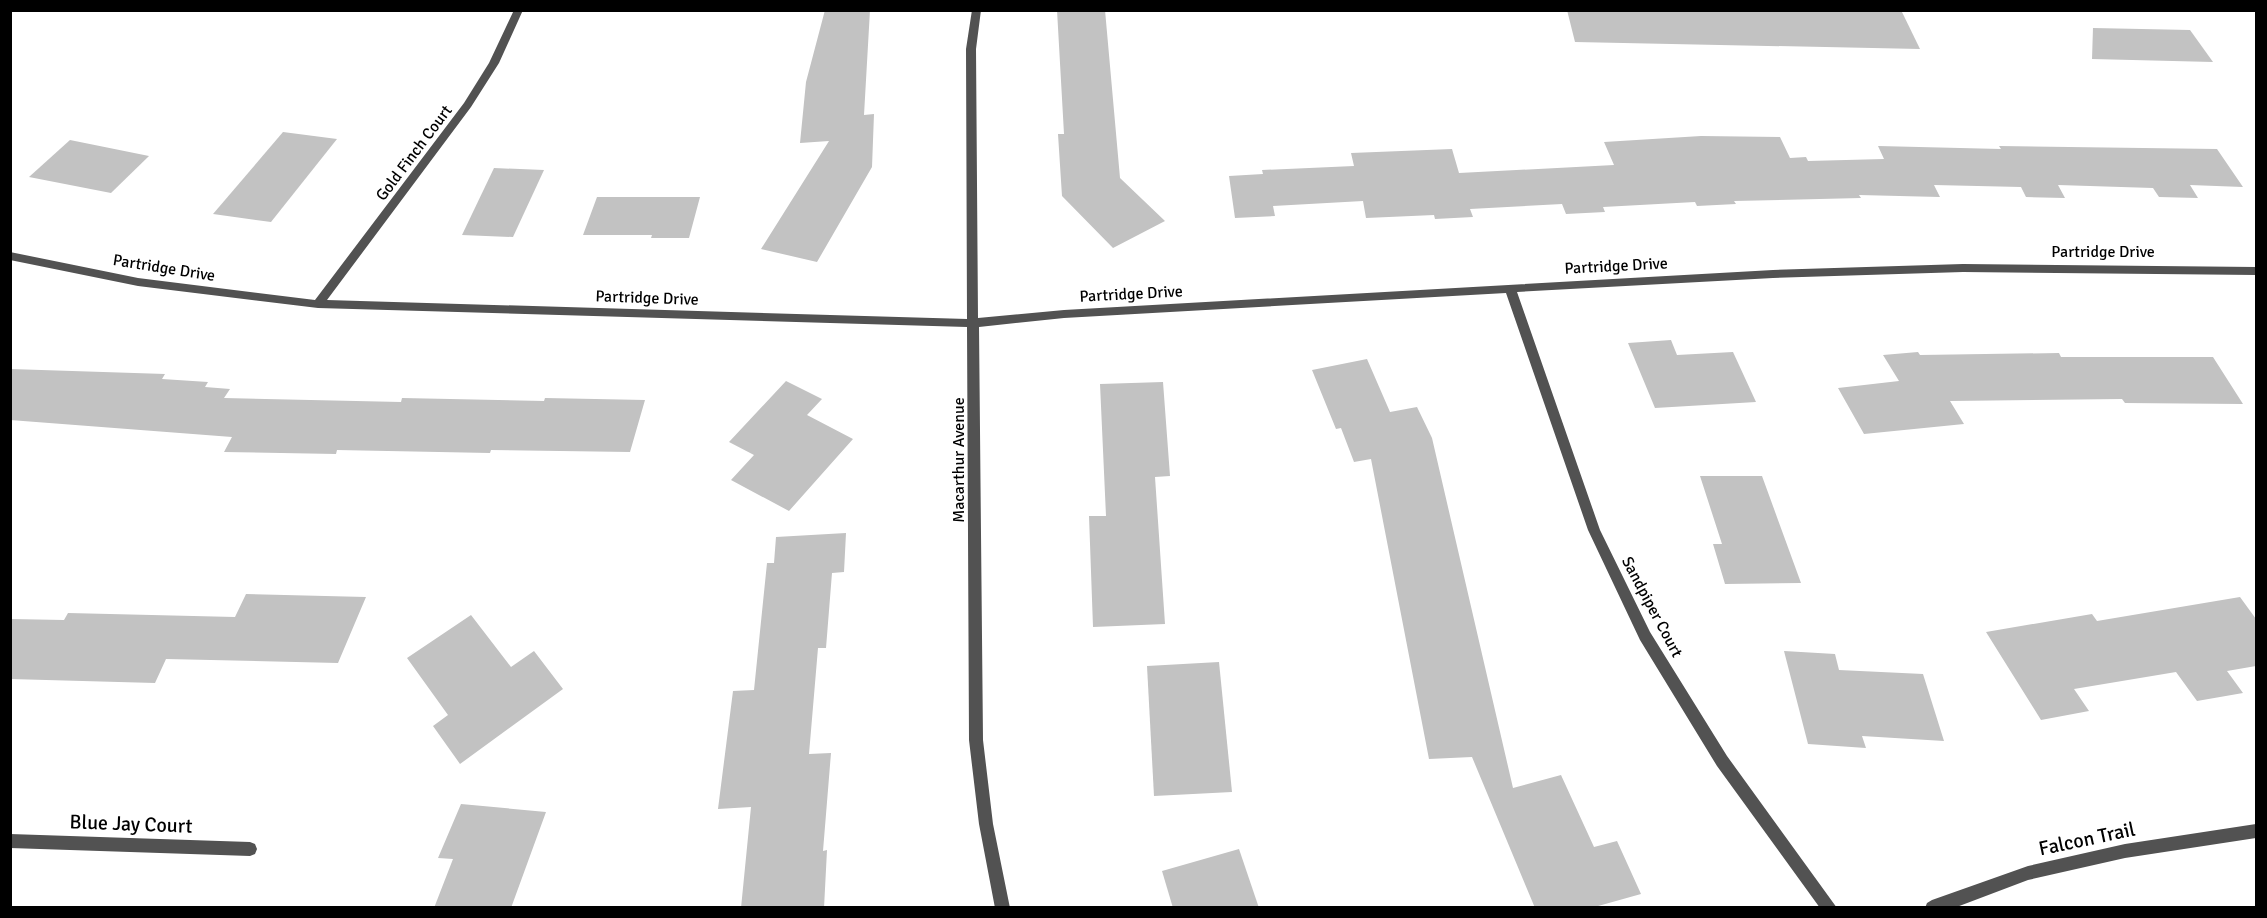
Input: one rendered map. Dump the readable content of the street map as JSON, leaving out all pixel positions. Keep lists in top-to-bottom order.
{
  "streets": {
    "street": [
      "Gold Finch Court",
      "Partridge Drive",
      "Macarthur Avenue",
      "Sandpiper Court",
      "Blue Jay Court",
      "Falcon Trail"
    ]
  },
  "crossings": [
    ["Gold Finch Court", "Partridge Drive"],
    ["Partridge Drive", "Macarthur Avenue"],
    ["Partridge Drive", "Sandpiper Court"]
  ]
}
